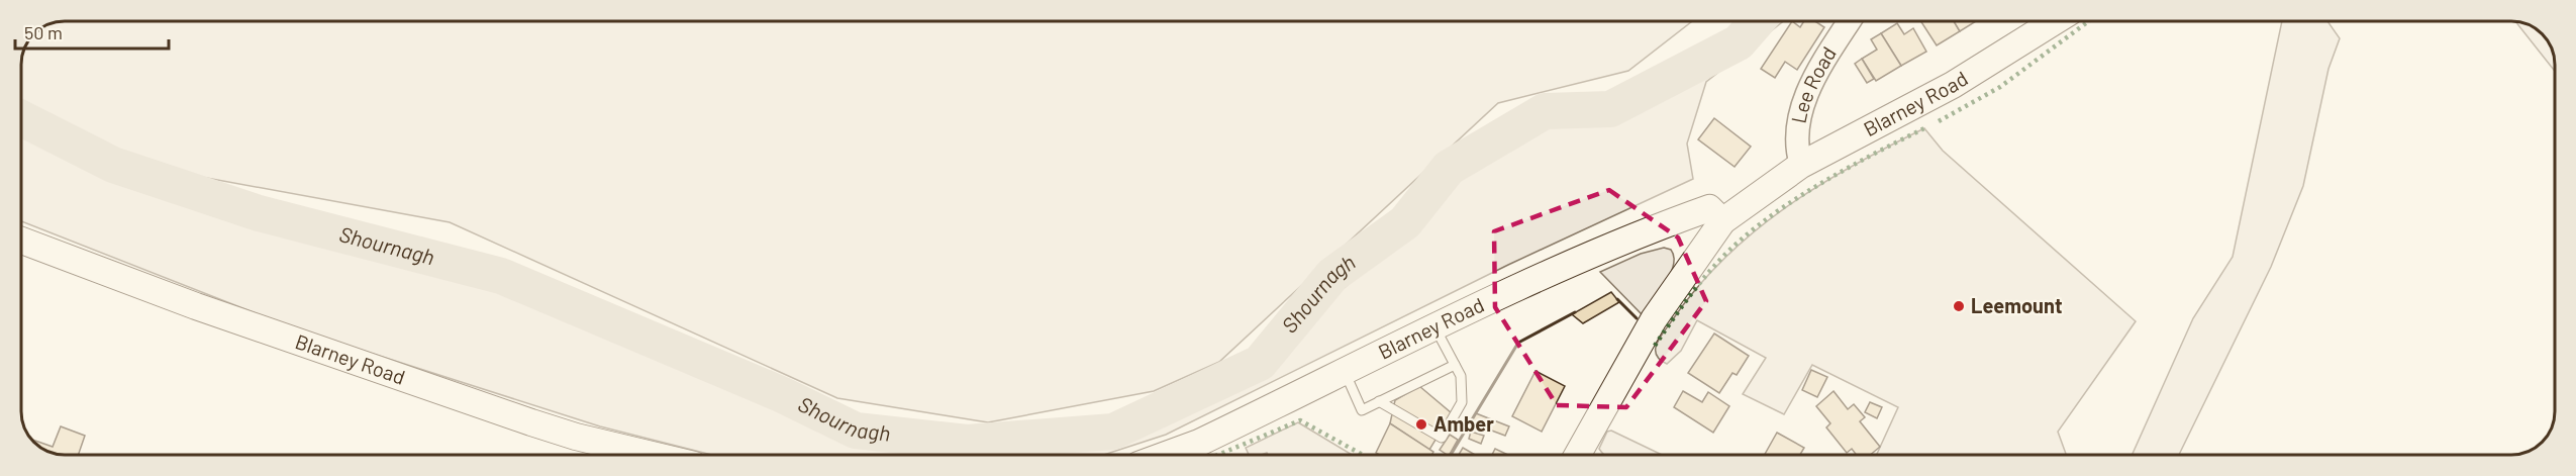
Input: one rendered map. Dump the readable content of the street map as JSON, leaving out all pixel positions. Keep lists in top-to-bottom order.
{
  "streets": {
    "main road": ["Blarney Road"],
    "street": ["Lee Road"]
  },
  "crossings": [
    ["Lee Road", "Blarney Road"]
  ],
  "water": ["Shournagh"],
  "places": ["Leemount", "Amber"],
  "scale_bar": "50 m"
}
